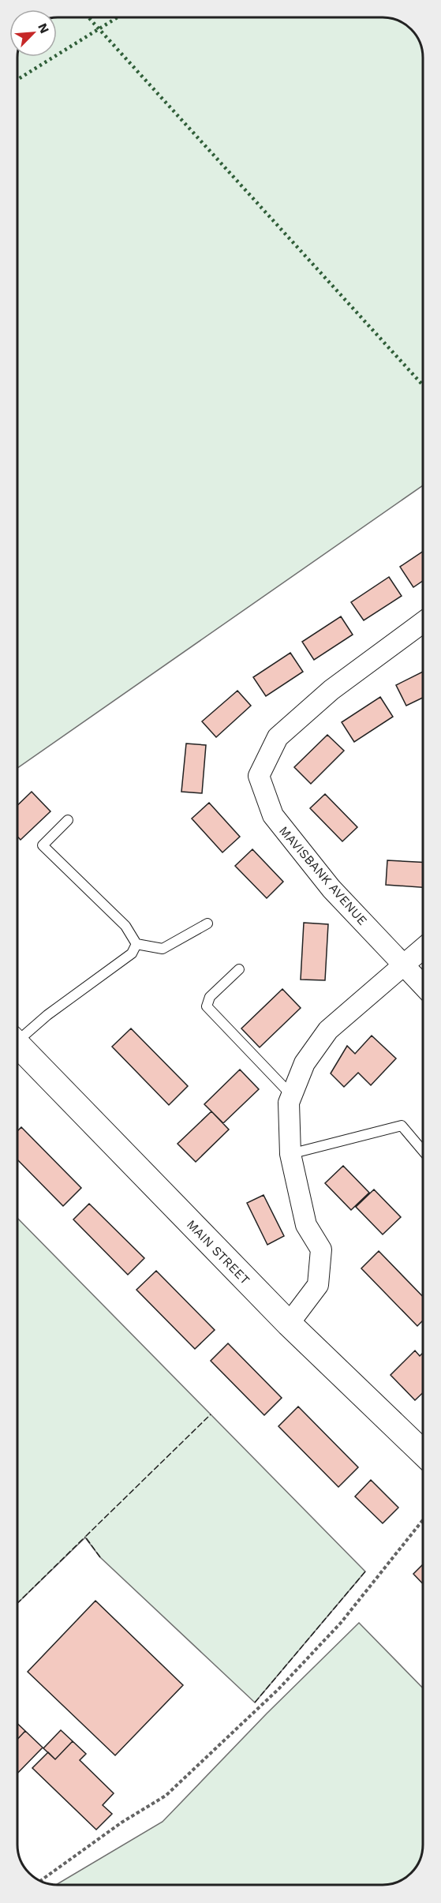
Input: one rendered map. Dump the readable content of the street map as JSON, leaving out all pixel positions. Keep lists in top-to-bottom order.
{
  "streets": {
    "street": ["MAVISBANK AVENUE", "MAIN STREET"]
  },
  "north": "top right"
}
